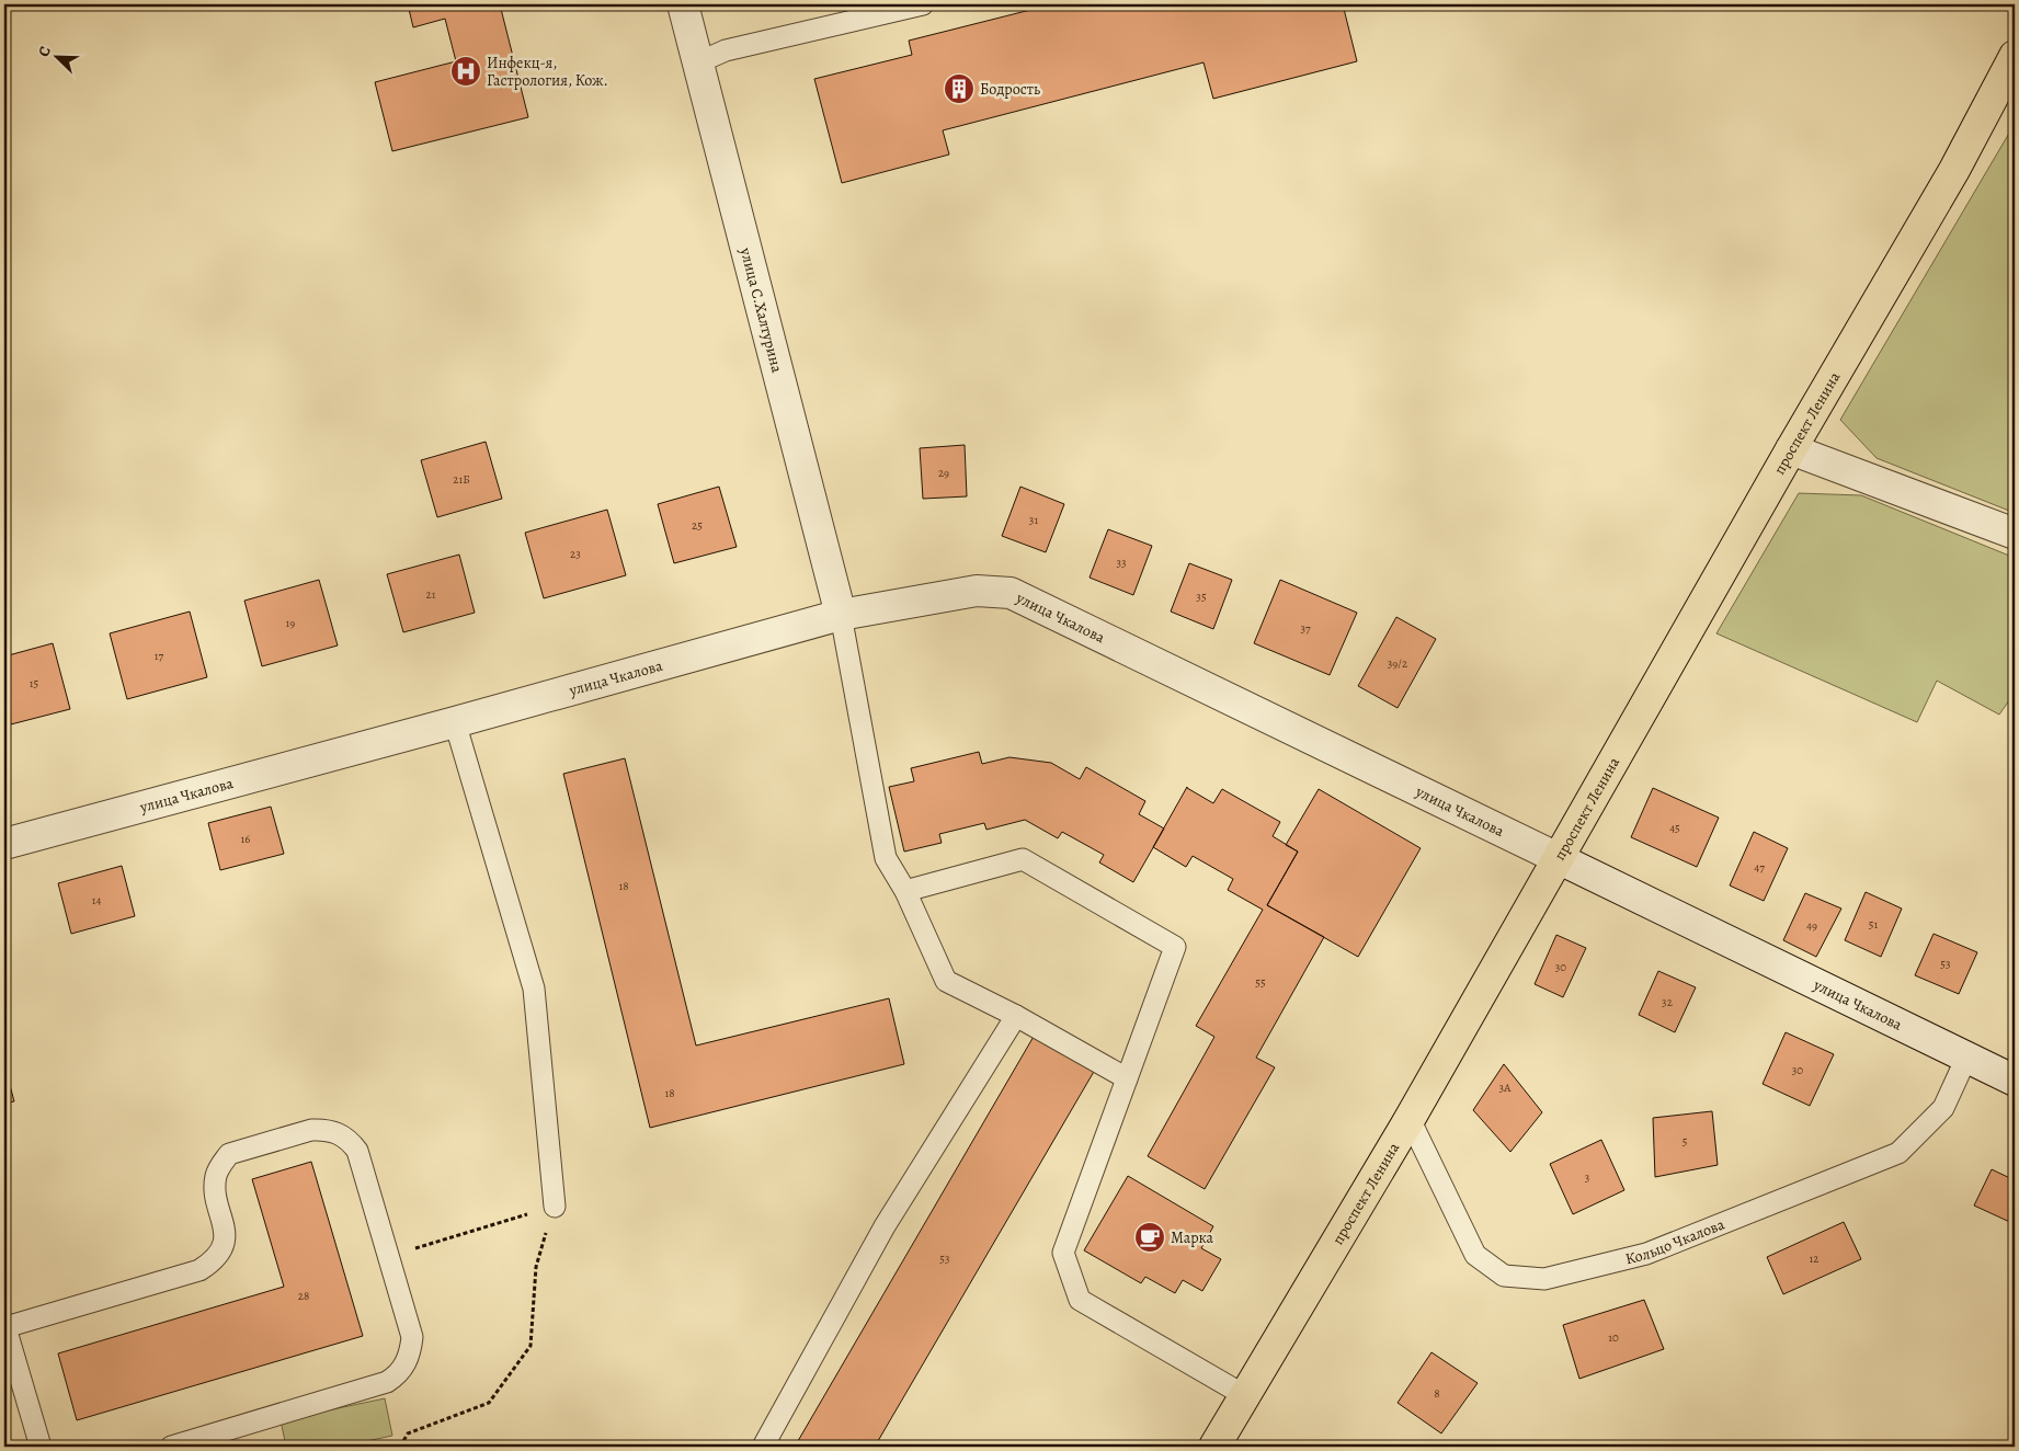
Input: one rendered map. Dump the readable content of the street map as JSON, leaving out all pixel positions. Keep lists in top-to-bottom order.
{
  "streets": {
    "main road": ["проспект Ленина"],
    "street": ["улица С.Халтурина", "улица Чкалова"],
    "lane": ["Кольцо Чкалова"]
  },
  "crossings": [
    ["улица С.Халтурина", "улица Чкалова"],
    ["проспект Ленина", "улица Чкалова"],
    ["проспект Ленина", "Кольцо Чкалова"],
    ["улица Чкалова", "Кольцо Чкалова"]
  ],
  "places": {
    "hospital": ["Инфекц-я, Гастрология, Кож."],
    "building": ["Бодрость"],
    "cafe": ["Марка"]
  },
  "house_numbers": [
    "29",
    "21Б",
    "31",
    "25",
    "23",
    "33",
    "21",
    "35",
    "19",
    "37",
    "17",
    "39/2",
    "15",
    "45",
    "16",
    "47",
    "18",
    "14",
    "51",
    "49",
    "53",
    "30",
    "55",
    "32",
    "30",
    "3А",
    "18",
    "5",
    "3",
    "53",
    "12",
    "28",
    "10",
    "8"
  ],
  "north": "top left"
}
